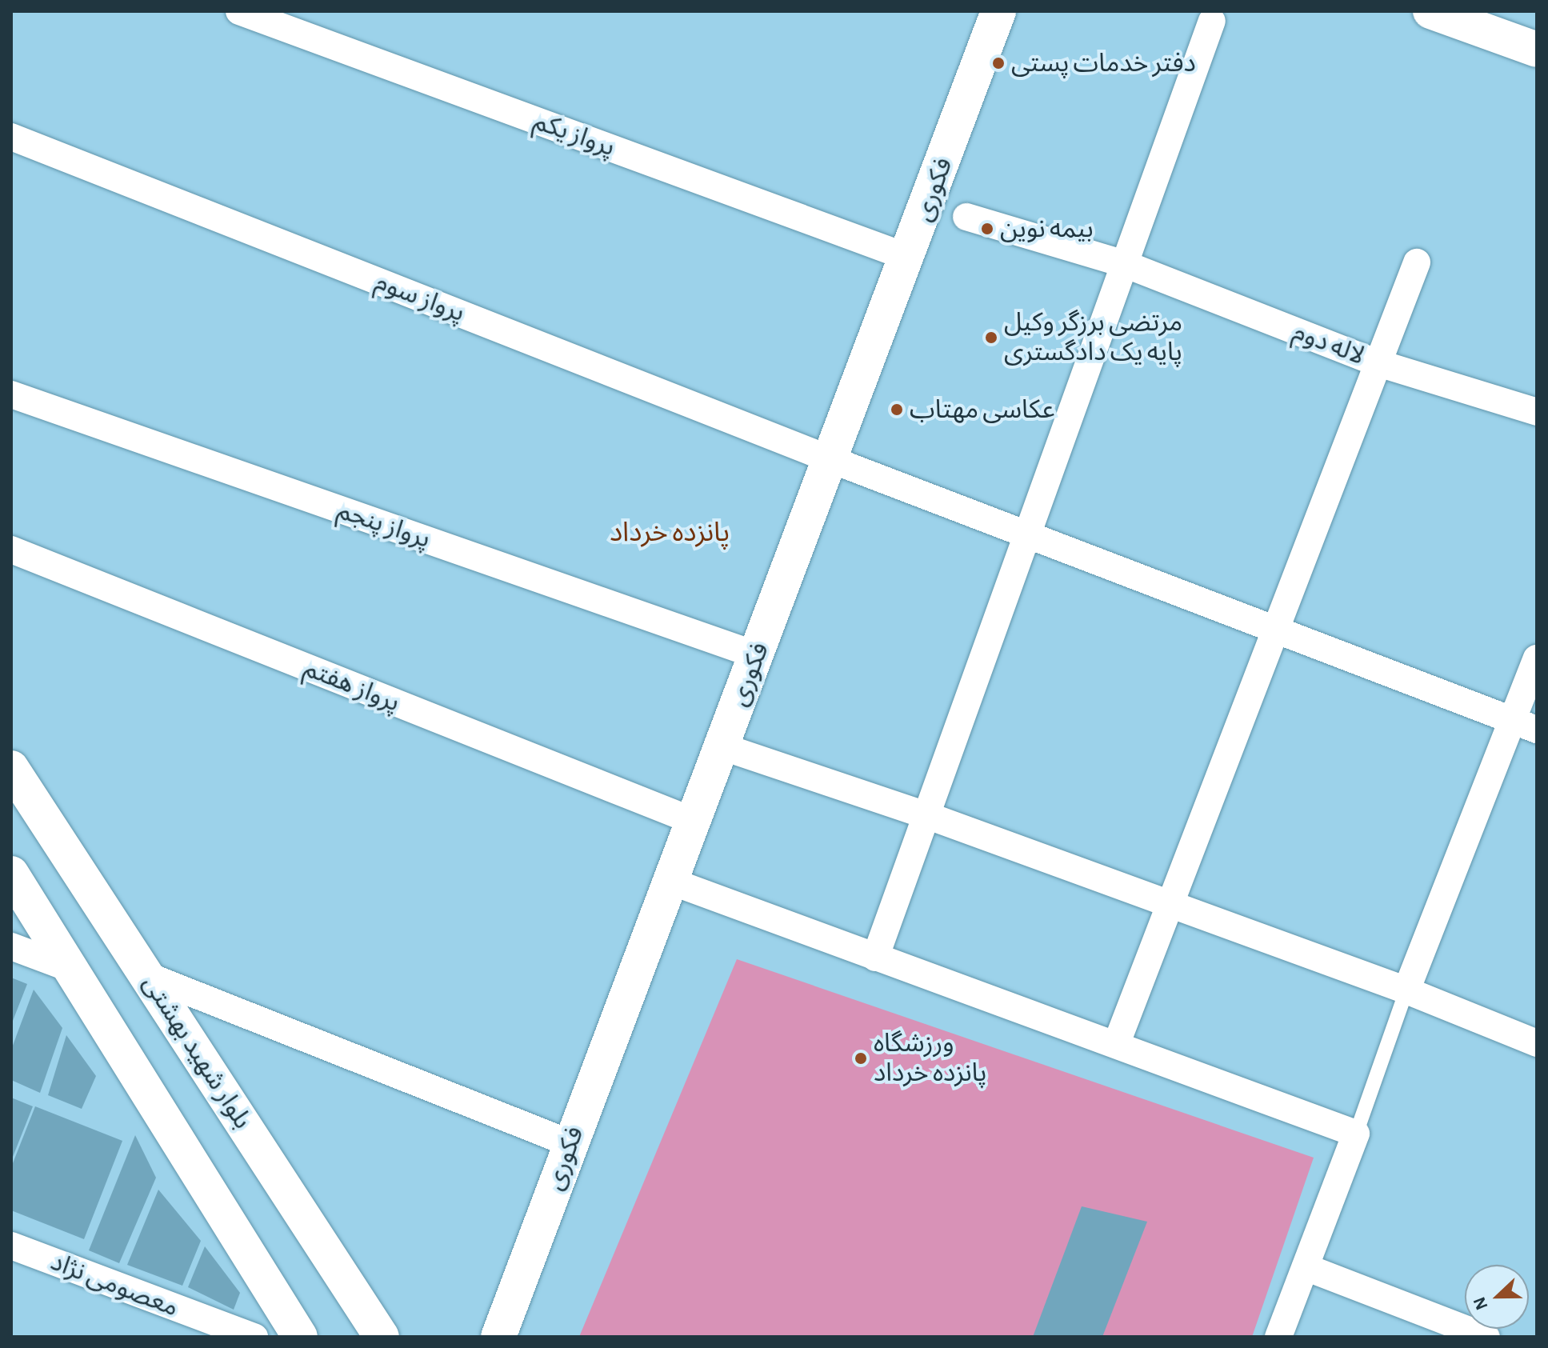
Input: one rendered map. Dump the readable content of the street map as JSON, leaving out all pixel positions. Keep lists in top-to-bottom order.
{
  "streets": {
    "street": [
      "پرواز یکم",
      "فکوری",
      "پرواز سوم",
      "لاله دوم",
      "پرواز پنجم",
      "پرواز هفتم",
      "بلوار شهید بهشتی",
      "معصومی نژاد"
    ]
  },
  "crossings": [
    ["پرواز یکم", "فکوری"],
    ["فکوری", "پرواز سوم"],
    ["فکوری", "پرواز پنجم"],
    ["فکوری", "پرواز هفتم"]
  ],
  "districts": ["پانزده خرداد"],
  "places": [
    "دفتر خدمات پستی",
    "بیمه نوین",
    "مرتضی برزگر وکیل پایه یک دادگستری",
    "عکاسی مهتاب",
    "ورزشگاه پانزده خرداد"
  ],
  "north": "left"
}
